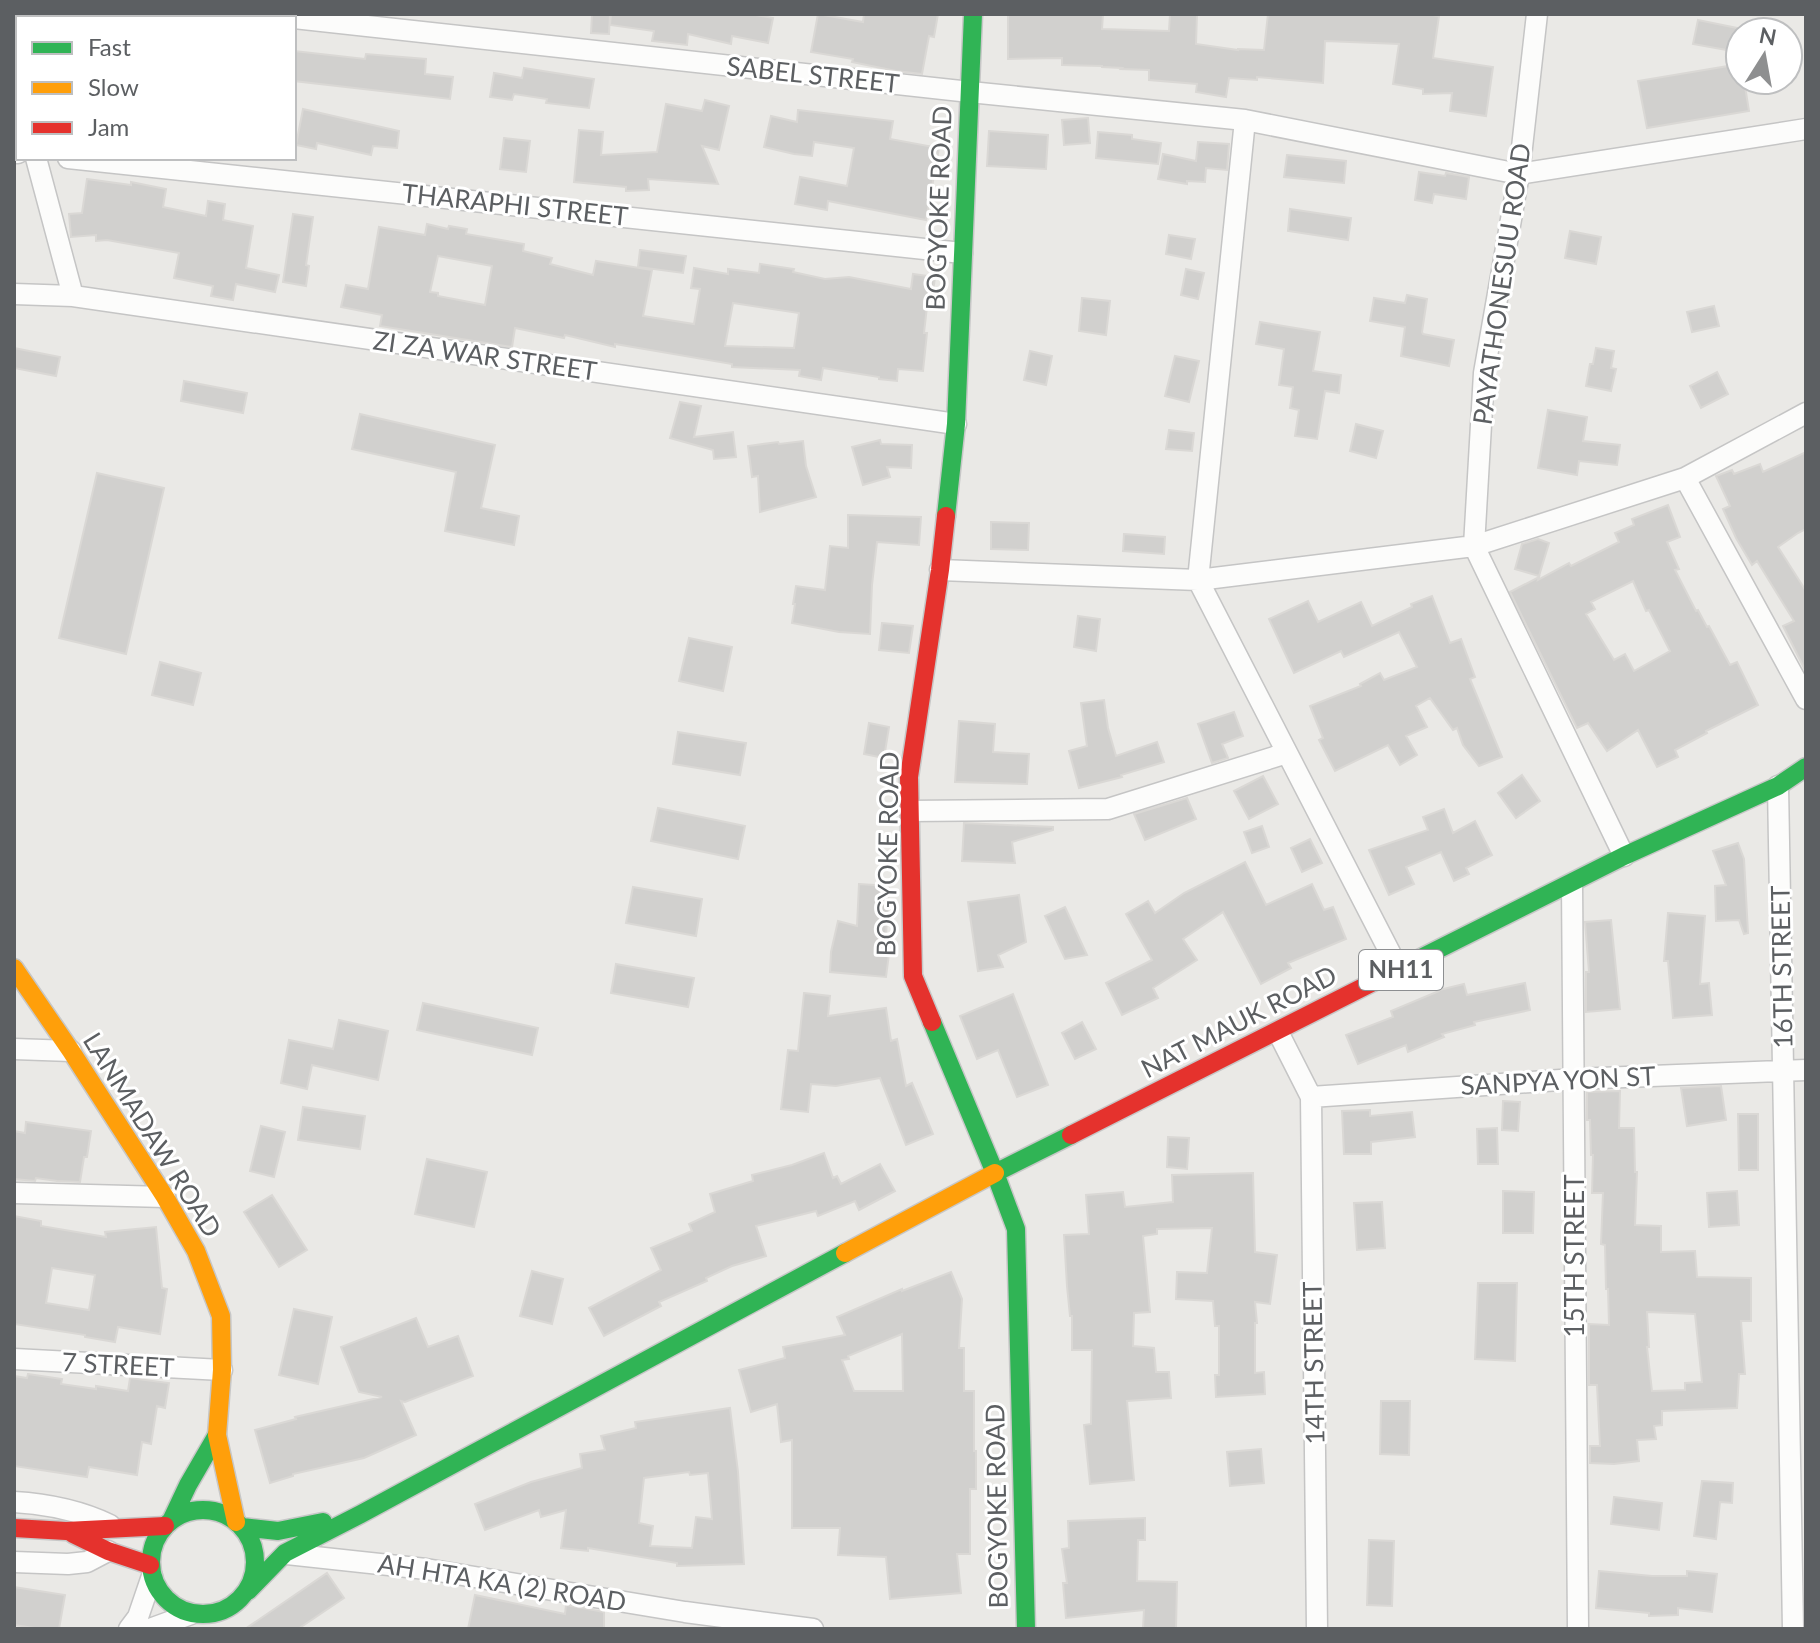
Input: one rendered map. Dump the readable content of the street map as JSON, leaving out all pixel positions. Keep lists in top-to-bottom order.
{
  "streets": {
    "main road": [
      "BOGYOKE ROAD",
      "NH11",
      "NAT MAUK ROAD",
      "LANMADAW ROAD"
    ],
    "street": [
      "SABEL STREET",
      "THARAPHI STREET",
      "PAYATHONESUU ROAD",
      "ZI ZA WAR STREET",
      "16TH STREET",
      "SANPYA YON ST",
      "15TH STREET",
      "14TH STREET",
      "7 STREET",
      "AH HTA KA (2) ROAD"
    ]
  },
  "crossings": [
    ["SABEL STREET", "BOGYOKE ROAD"],
    ["SABEL STREET", "PAYATHONESUU ROAD"],
    ["THARAPHI STREET", "BOGYOKE ROAD"],
    ["BOGYOKE ROAD", "ZI ZA WAR STREET"],
    ["BOGYOKE ROAD", "NAT MAUK ROAD"],
    ["PAYATHONESUU ROAD", "NAT MAUK ROAD"],
    ["16TH STREET", "NAT MAUK ROAD"],
    ["16TH STREET", "SANPYA YON ST"],
    ["NAT MAUK ROAD", "LANMADAW ROAD"],
    ["NAT MAUK ROAD", "15TH STREET"],
    ["NAT MAUK ROAD", "AH HTA KA (2) ROAD"],
    ["SANPYA YON ST", "15TH STREET"],
    ["SANPYA YON ST", "14TH STREET"],
    ["LANMADAW ROAD", "7 STREET"]
  ],
  "legend": ["Fast", "Slow", "Jam"],
  "north": "top"
}
